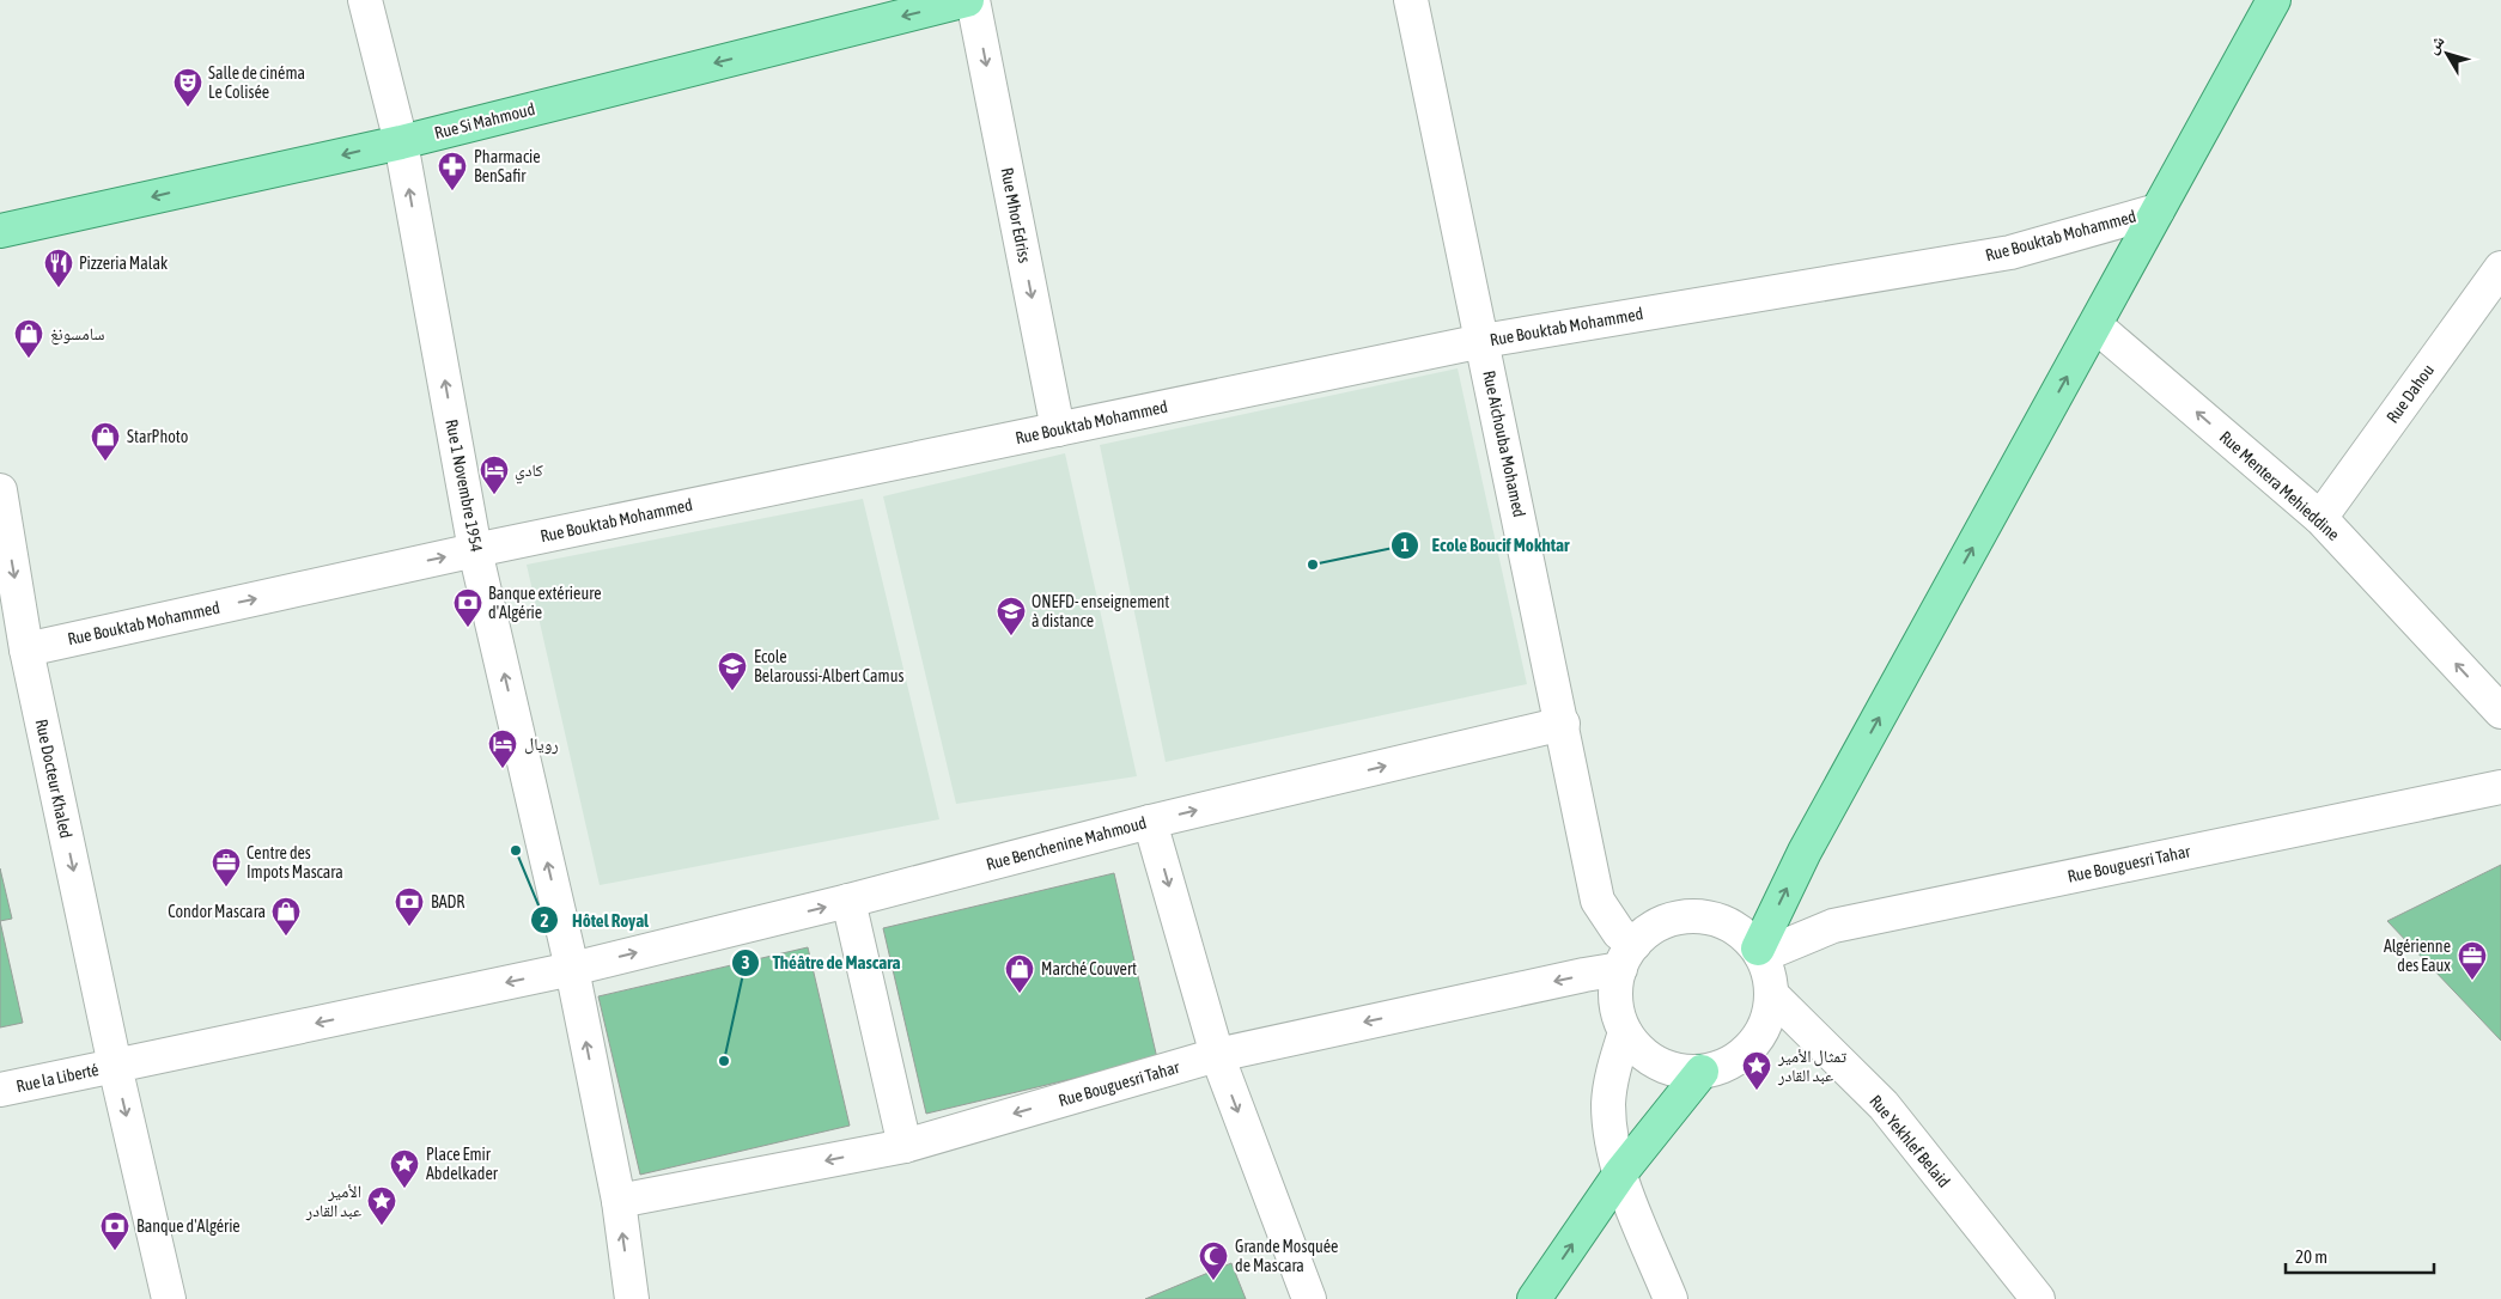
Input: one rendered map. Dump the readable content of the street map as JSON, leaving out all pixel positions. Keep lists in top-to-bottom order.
{
  "streets": {
    "main road": ["Rue Si Mahmoud"],
    "street": [
      "Rue Mhor Edriss",
      "Rue Bouktab Mohammed",
      "Rue Dahou",
      "Rue Aichouba Mohamed",
      "Rue 1 Novembre 1954",
      "Rue Mentera Mehieddine",
      "Rue Docteur Khaled",
      "Rue Benchenine Mahmoud",
      "Rue Bouguesri Tahar",
      "Rue la Liberté",
      "Rue Yekhlef Belaid"
    ]
  },
  "crossings": [
    ["Rue Si Mahmoud", "Rue 1 Novembre 1954"],
    ["Rue Mhor Edriss", "Rue Bouktab Mohammed"],
    ["Rue Bouktab Mohammed", "Rue Aichouba Mohamed"],
    ["Rue Bouktab Mohammed", "Rue 1 Novembre 1954"],
    ["Rue Bouktab Mohammed", "Rue Docteur Khaled"],
    ["Rue Dahou", "Rue Mentera Mehieddine"],
    ["Rue Aichouba Mohamed", "Rue Benchenine Mahmoud"],
    ["Rue Aichouba Mohamed", "Rue Bouguesri Tahar"],
    ["Rue Aichouba Mohamed", "Rue Yekhlef Belaid"],
    ["Rue 1 Novembre 1954", "Rue Benchenine Mahmoud"],
    ["Rue 1 Novembre 1954", "Rue Bouguesri Tahar"],
    ["Rue 1 Novembre 1954", "Rue la Liberté"],
    ["Rue Docteur Khaled", "Rue la Liberté"],
    ["Rue Benchenine Mahmoud", "Rue la Liberté"],
    ["Rue Bouguesri Tahar", "Rue Yekhlef Belaid"]
  ],
  "one_way": [
    "Rue Si Mahmoud",
    "Rue Mhor Edriss",
    "Rue 1 Novembre 1954",
    "Rue Mentera Mehieddine",
    "Rue Docteur Khaled",
    "Rue Benchenine Mahmoud",
    "Rue Bouguesri Tahar",
    "Rue la Liberté"
  ],
  "places": {
    "theatre": ["Salle de cinéma Le Colisée"],
    "pharmacy": ["Pharmacie BenSafir"],
    "restaurant": ["Pizzeria Malak"],
    "shop": [
      "سامسونغ",
      "StarPhoto",
      "Condor Mascara",
      "Marché Couvert"
    ],
    "hotel": ["كادي", "رويال"],
    "other": ["Ecole Boucif Mokhtar", "Hôtel Royal", "Théâtre de Mascara"],
    "bank": ["Banque extérieure d'Algérie", "BADR", "Banque d'Algérie"],
    "school or university": ["ONEFD- enseignement à distance", "Ecole Belaroussi-Albert Camus"],
    "office": ["Centre des Impots Mascara", "Algérienne des Eaux"],
    "place": ["تمثال الأمير عبد القادر", "Place Emir Abdelkader", "الأمير عبد القادر"],
    "mosque": ["Grande Mosquée de Mascara"]
  },
  "scale_bar": "20 m",
  "north": "top left"
}
